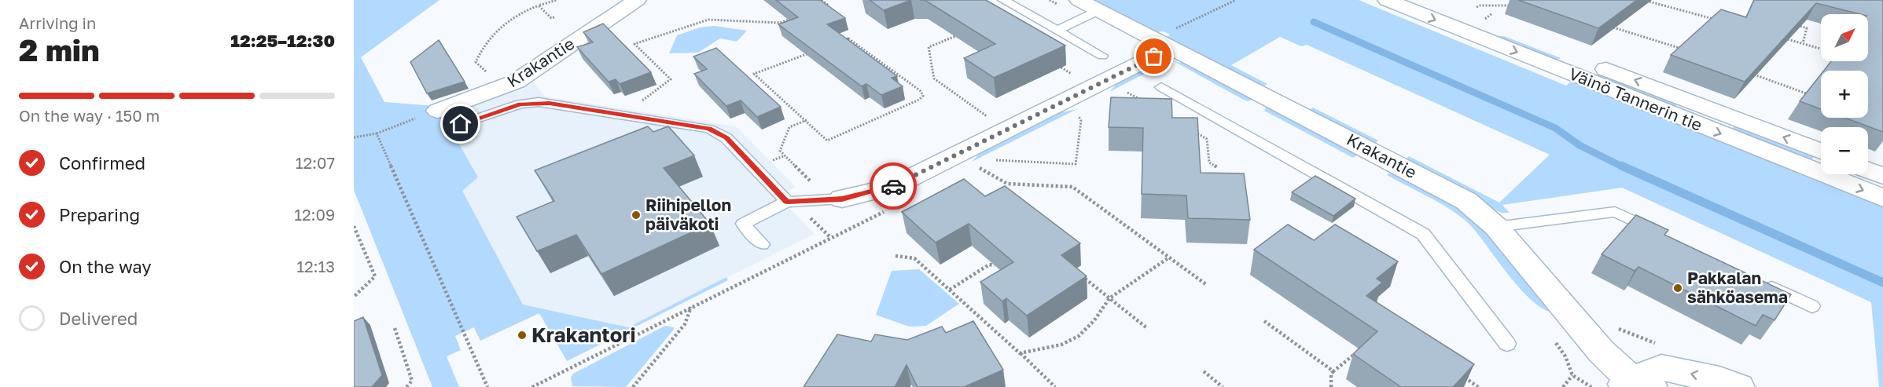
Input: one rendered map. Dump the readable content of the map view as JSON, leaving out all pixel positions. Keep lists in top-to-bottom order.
{
  "streets": {
    "street": ["Krakantie", "Väinö Tannerin tie"]
  },
  "places": ["Riihipellon päiväkoti", "Pakkalan sähköasema", "Krakantori"],
  "north": "top right",
  "page": {
    "heading": ["2 min", "Arriving in", "12:25–12:30"],
    "map_buttons": ["+", "−"],
    "bar": "On the way · 150 m",
    "list": [
      ["Confirmed", "12:07"],
      ["Preparing", "12:09"],
      ["On the way", "12:13"],
      "Delivered"
    ]
  }
}
